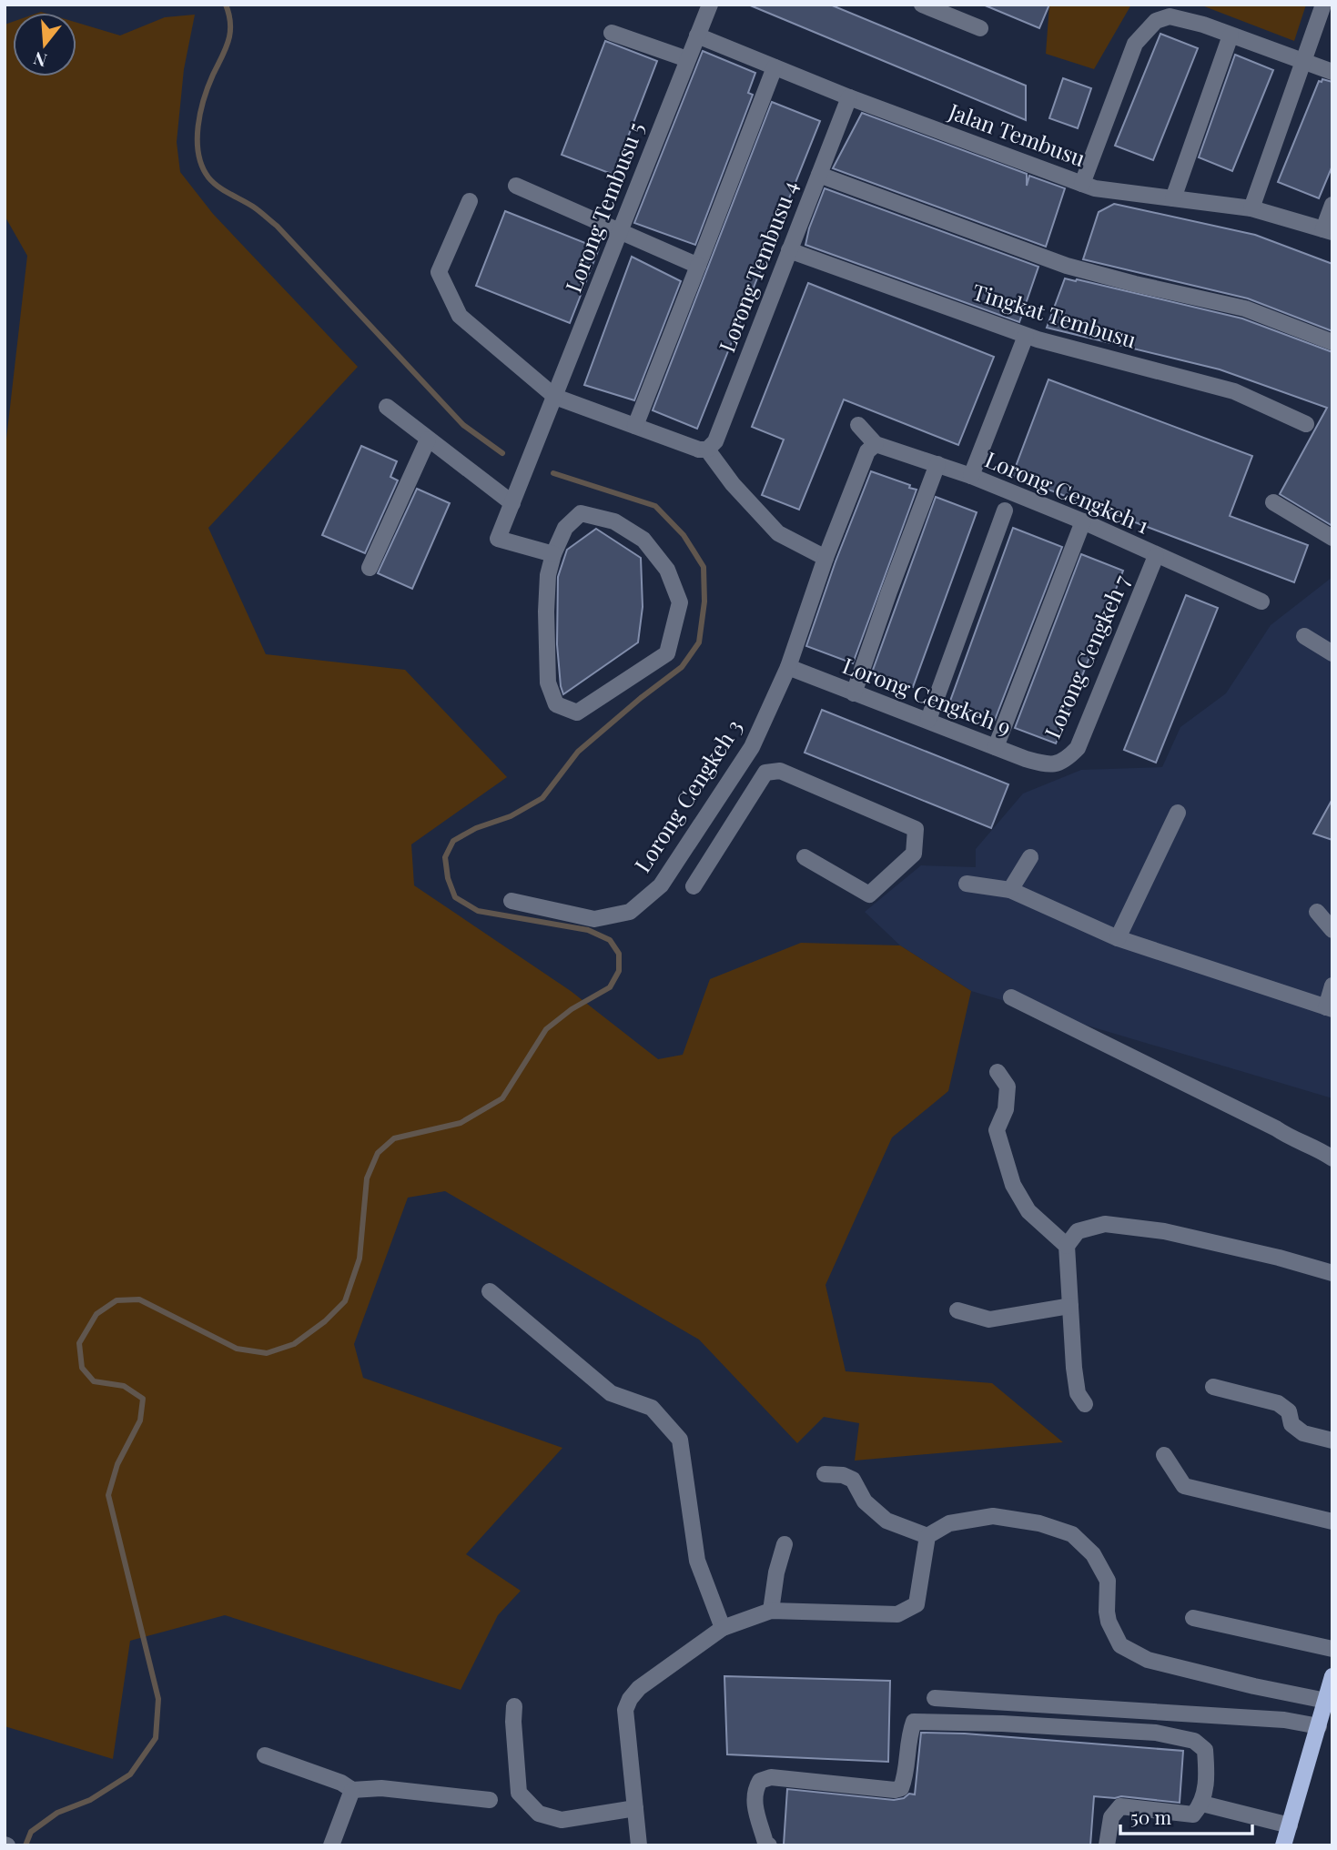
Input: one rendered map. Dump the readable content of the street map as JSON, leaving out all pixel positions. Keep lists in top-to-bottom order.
{
  "streets": {
    "street": [
      "Jalan Tembusu",
      "Lorong Tembusu 5",
      "Lorong Tembusu 4",
      "Tingkat Tembusu",
      "Lorong Cengkeh 1",
      "Lorong Cengkeh 7",
      "Lorong Cengkeh 9",
      "Lorong Cengkeh 3"
    ]
  },
  "crossings": [
    ["Jalan Tembusu", "Lorong Tembusu 5"],
    ["Jalan Tembusu", "Lorong Tembusu 4"],
    ["Lorong Tembusu 4", "Tingkat Tembusu"],
    ["Lorong Cengkeh 1", "Lorong Cengkeh 7"],
    ["Lorong Cengkeh 1", "Lorong Cengkeh 3"],
    ["Lorong Cengkeh 7", "Lorong Cengkeh 9"],
    ["Lorong Cengkeh 9", "Lorong Cengkeh 3"]
  ],
  "scale_bar": "50 m",
  "north": "bottom"
}
